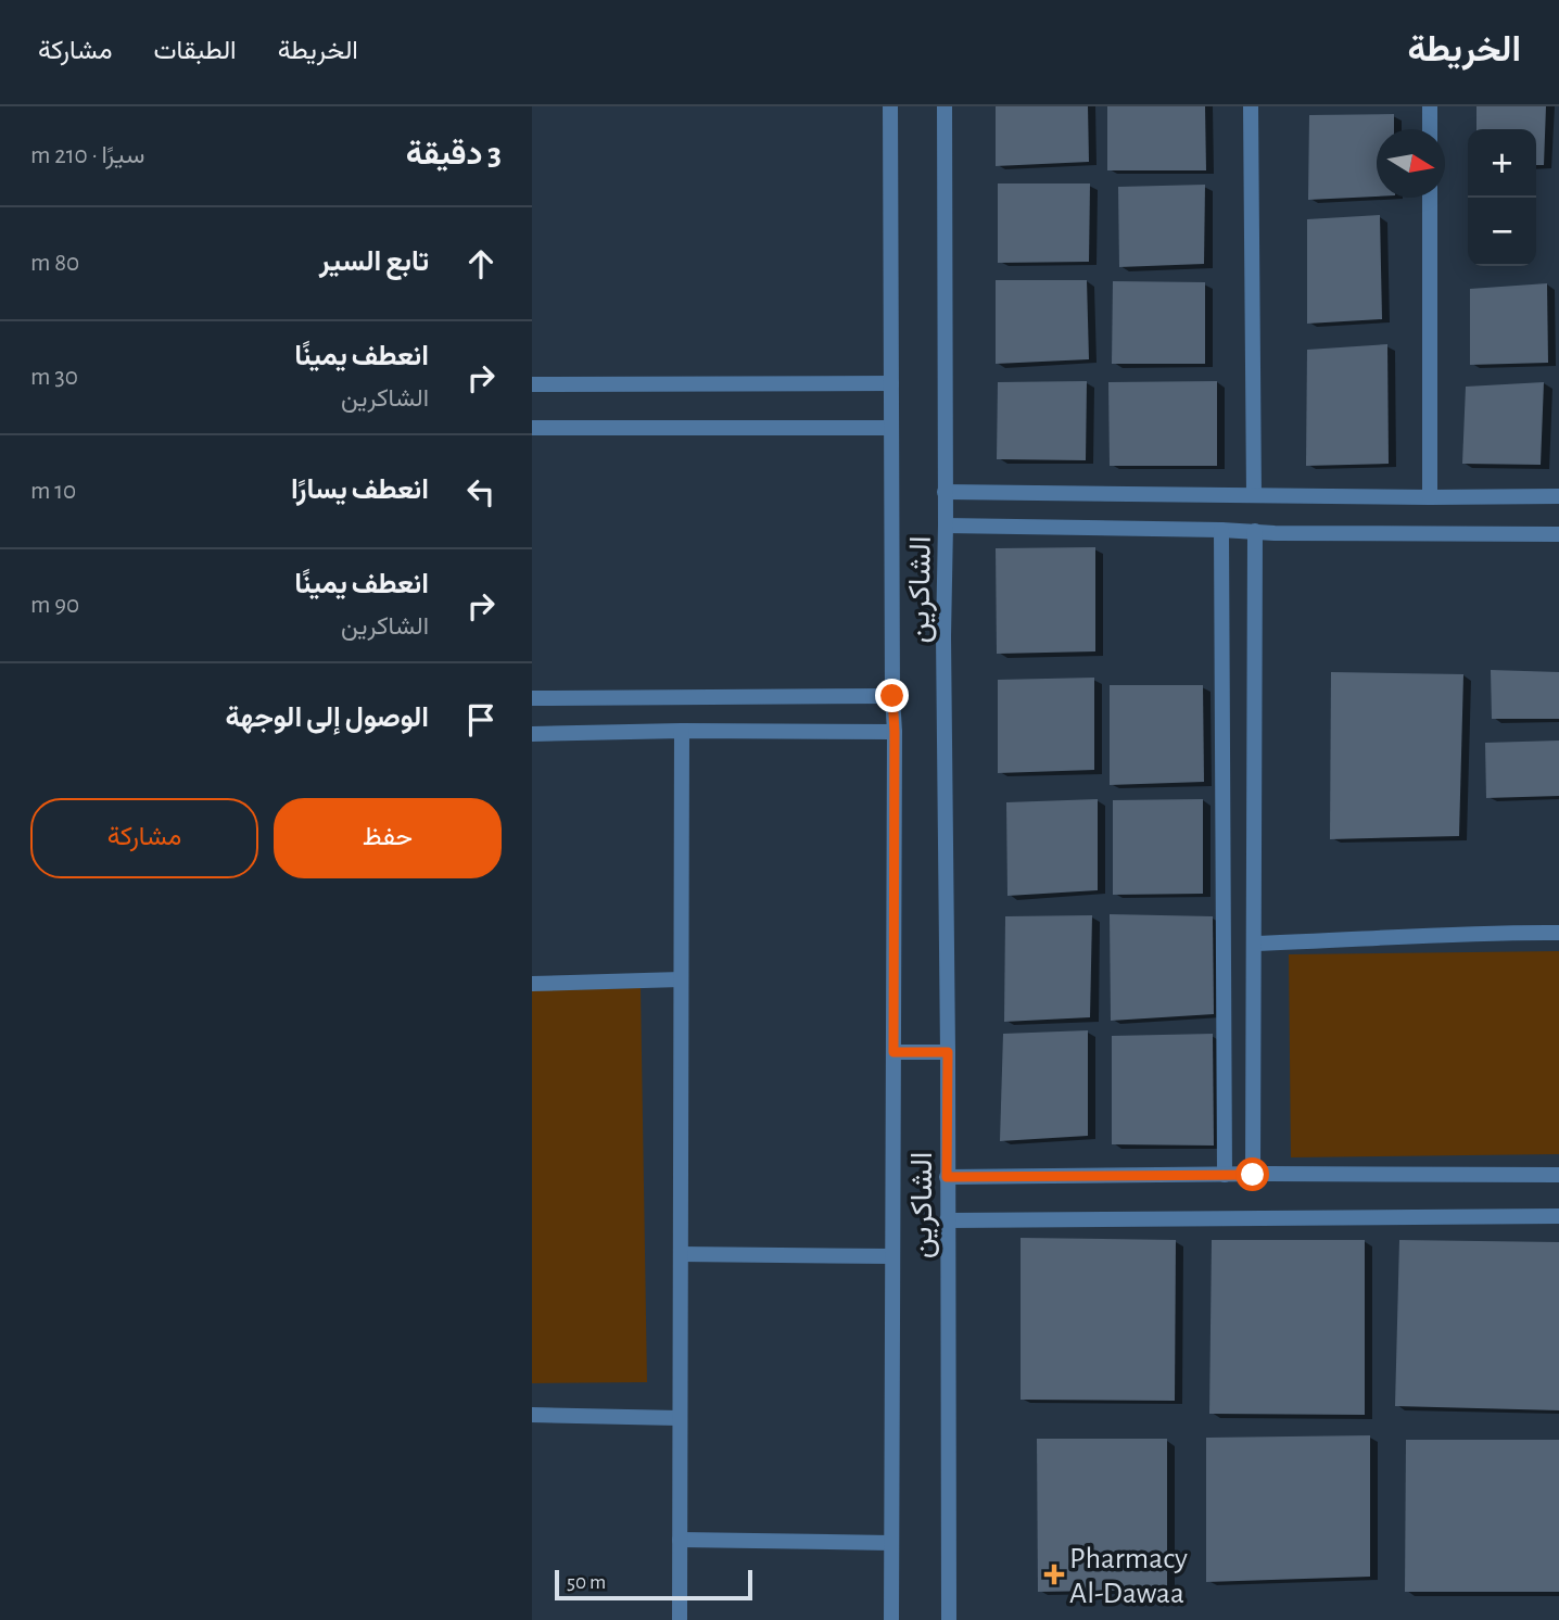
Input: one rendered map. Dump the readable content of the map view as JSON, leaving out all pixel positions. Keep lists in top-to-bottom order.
{
  "streets": {
    "street": ["الشاكرين"]
  },
  "places": {
    "health": ["Pharmacy Al-Dawaa"]
  },
  "scale_bar": "50 m",
  "north": "right",
  "page": {
    "header": "الخريطة",
    "nav": ["الخريطة", "الطبقات", "مشاركة"],
    "heading": ["3 دقيقة", "سيرًا · 210 m"],
    "map_buttons": ["+", "−"],
    "list": [
      ["تابع السير", "80 m"],
      ["انعطف يمينًا", "الشاكرين", "30 m"],
      ["انعطف يسارًا", "10 m"],
      ["انعطف يمينًا", "الشاكرين", "90 m"],
      "الوصول إلى الوجهة"
    ],
    "buttons": ["حفظ", "مشاركة"],
    "scale": "50 m"
  }
}
